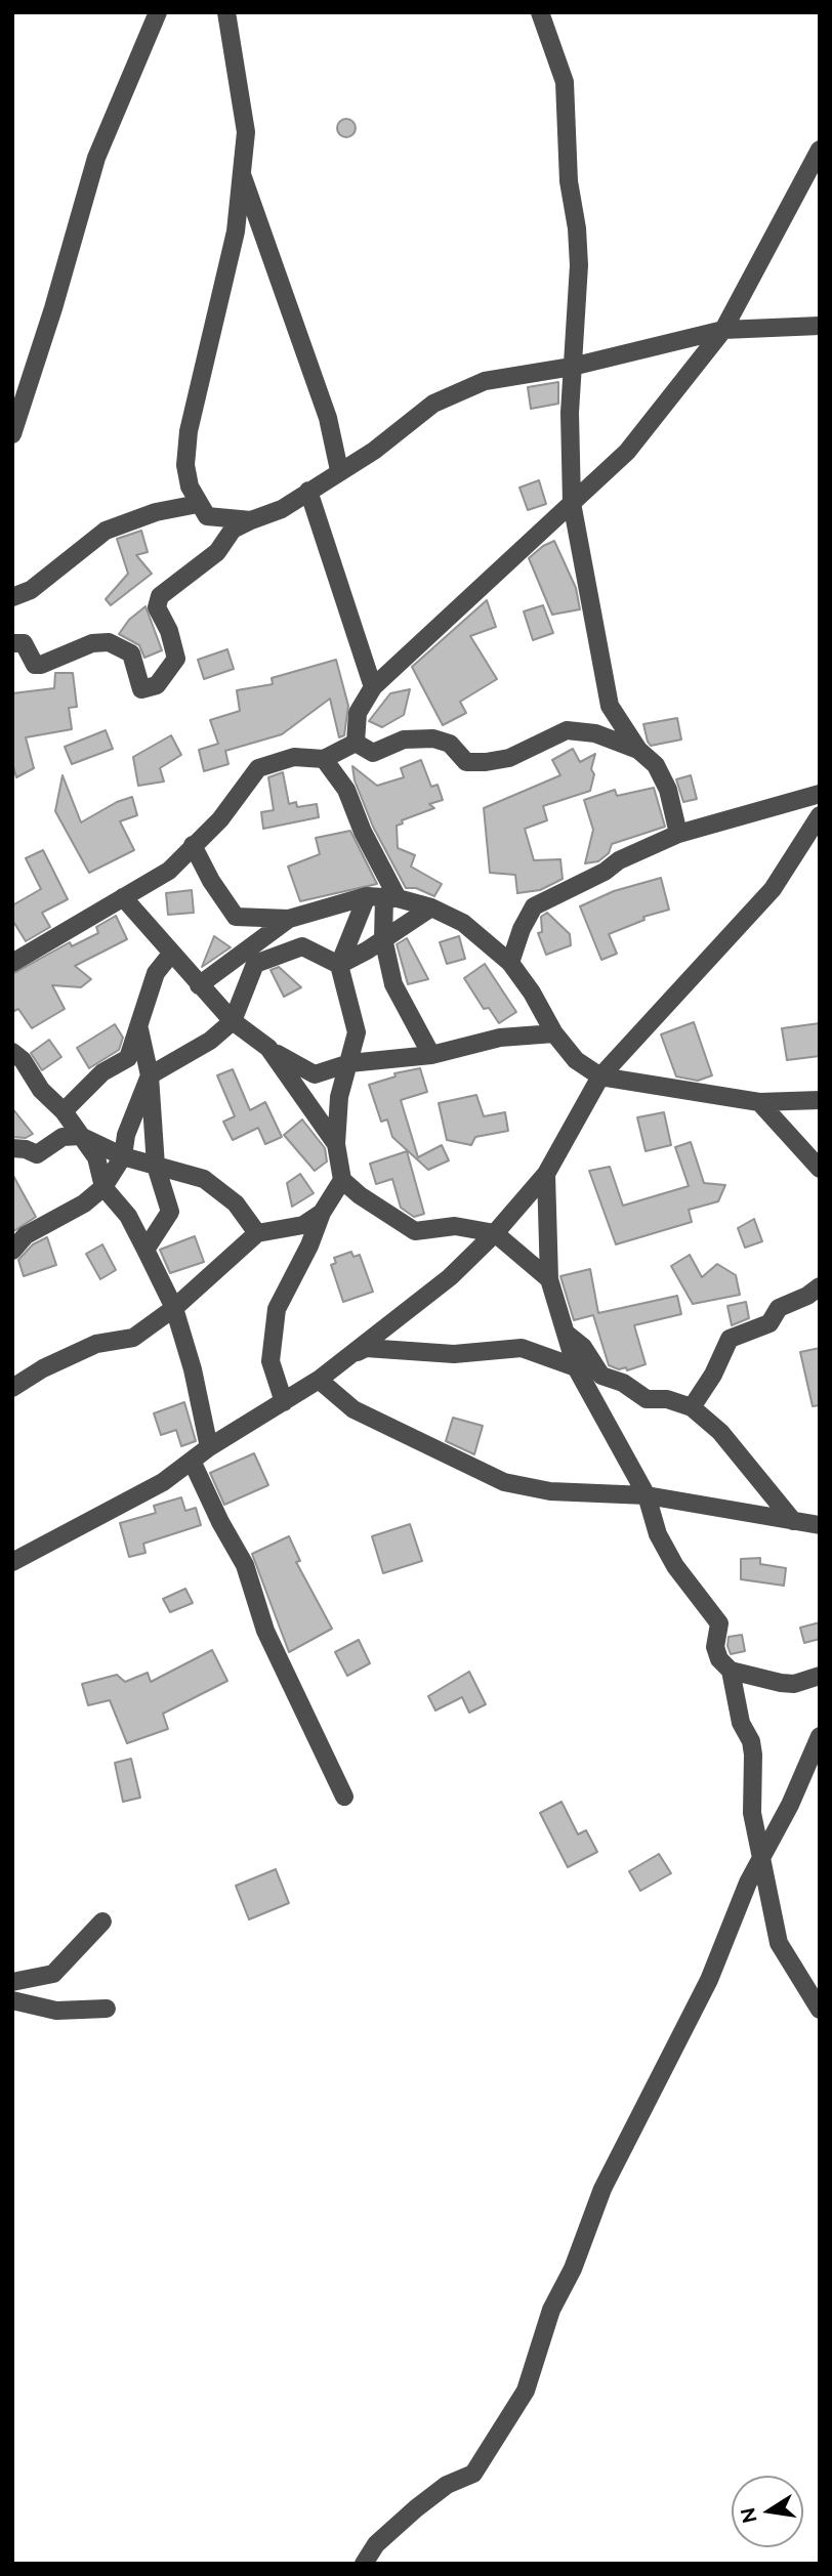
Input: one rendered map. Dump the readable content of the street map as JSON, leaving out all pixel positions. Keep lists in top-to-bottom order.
{
  "north": "left"
}
